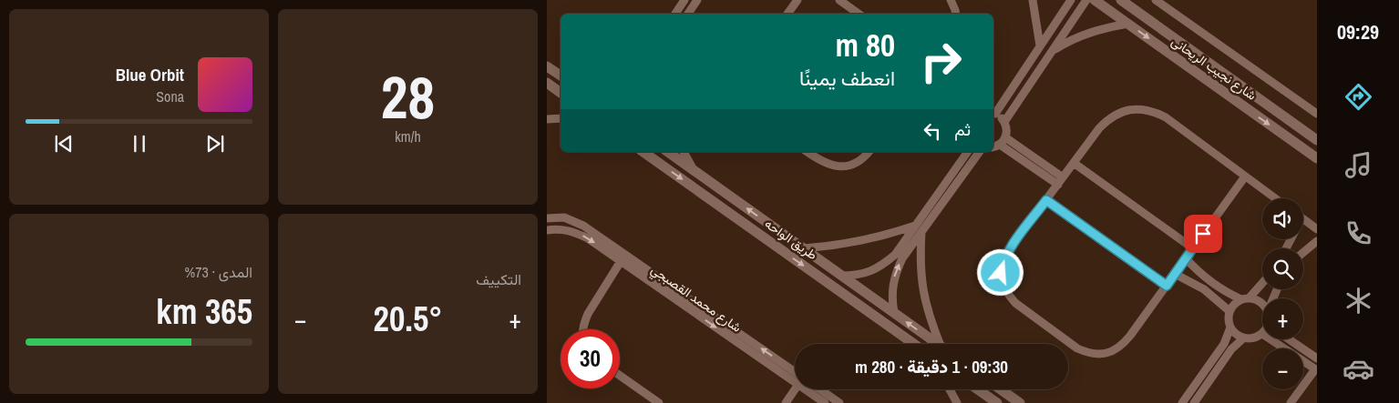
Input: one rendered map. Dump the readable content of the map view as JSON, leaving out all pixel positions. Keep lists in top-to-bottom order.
{
  "streets": {
    "street": ["شارع نجيب الريحانى", "طريق الواحه", "شارع محمد القصبجي"]
  },
  "page": {
    "tabs": "09:29",
    "tile": [
      ["28", "km/h"],
      "التكييف",
      ["المدى · 73%", "365 km"]
    ],
    "turn": ["80 m", "انعطف يمينًا"],
    "song": ["Blue Orbit", "Sona"],
    "then": "ثم",
    "map_buttons": ["+", "−"],
    "heat": ["−", "20.5°", "+"],
    "limit": "30",
    "trip": "09:30 · 1 دقيقة · 280 m"
  }
}
